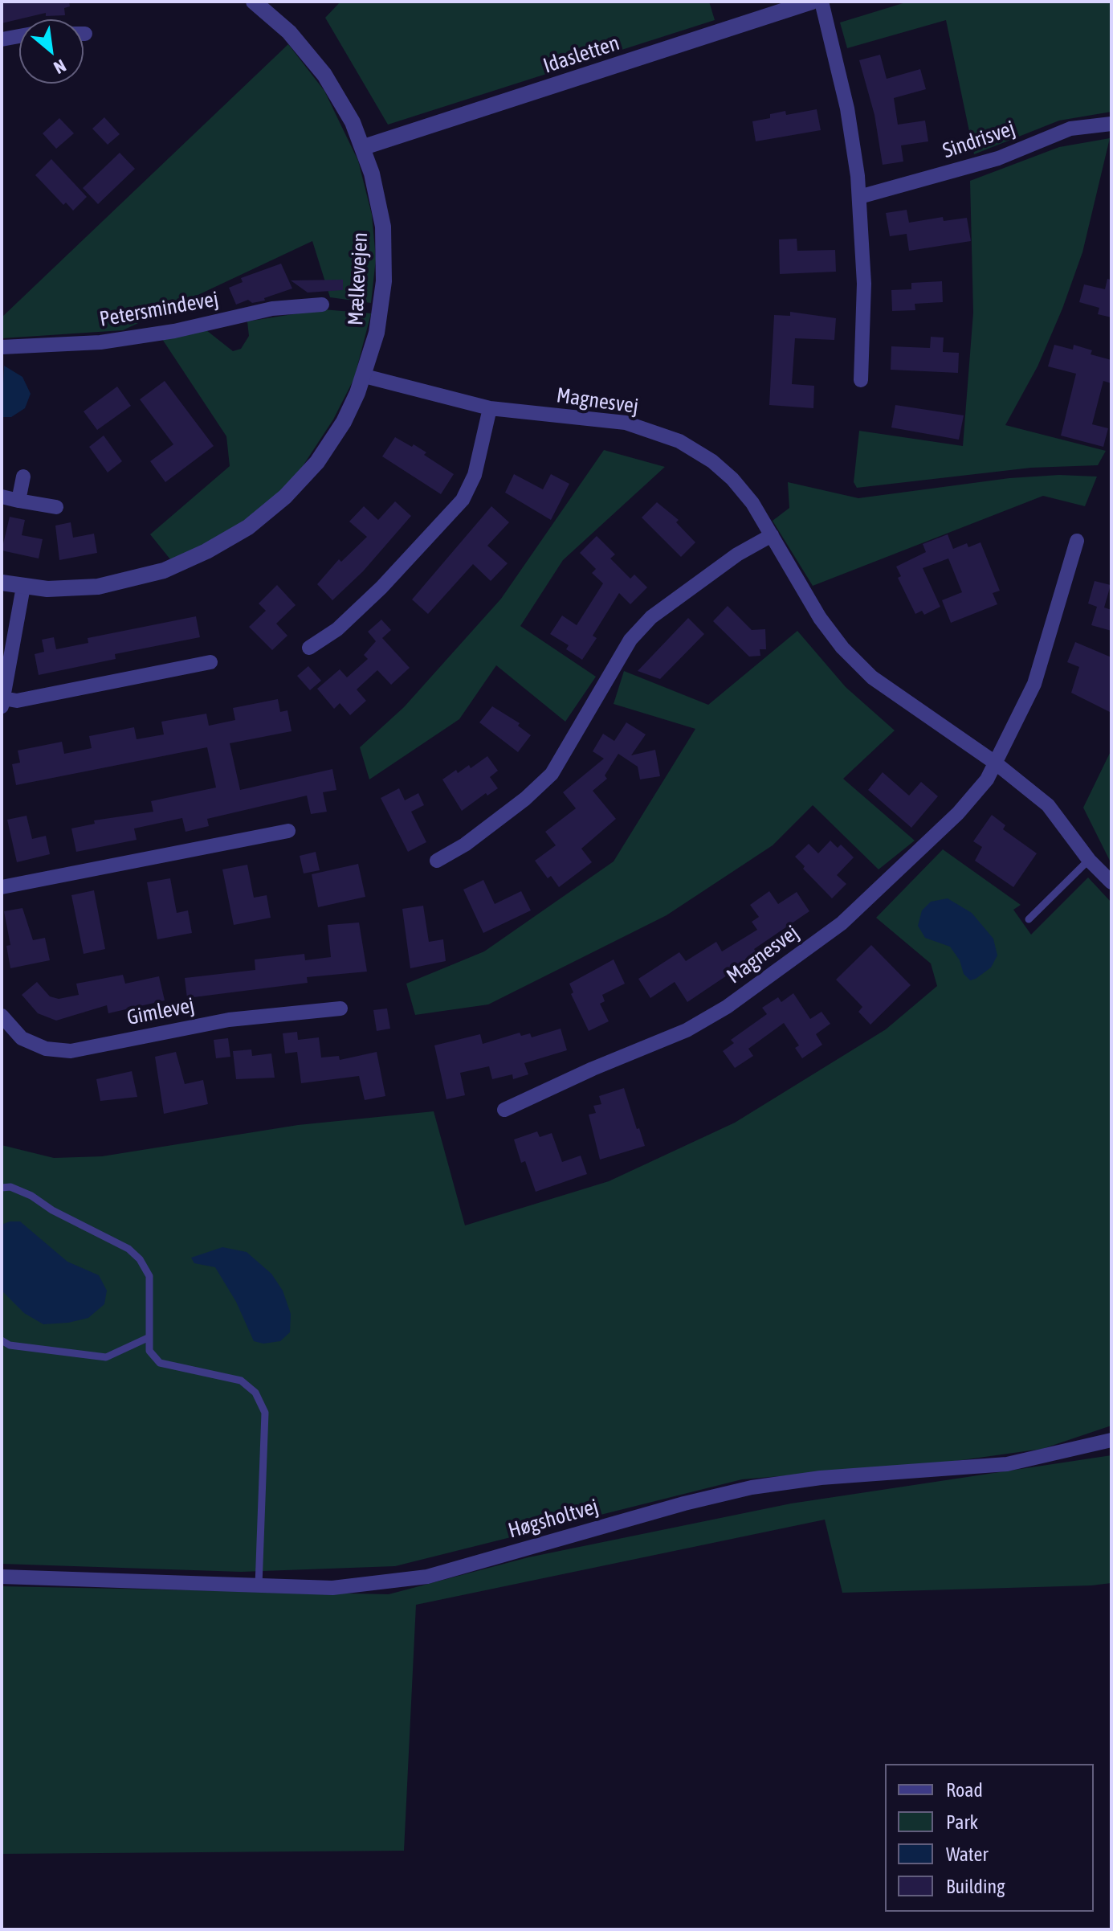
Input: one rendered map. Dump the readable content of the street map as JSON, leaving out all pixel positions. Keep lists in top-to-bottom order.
{
  "streets": {
    "street": [
      "Idasletten",
      "Sindrisvej",
      "Mælkevejen",
      "Petersmindevej",
      "Magnesvej",
      "Gimlevej",
      "Høgsholtvej"
    ]
  },
  "crossings": [
    ["Idasletten", "Mælkevejen"],
    ["Mælkevejen", "Magnesvej"]
  ],
  "legend": [
    "Road",
    "Park",
    "Water",
    "Building"
  ],
  "north": "bottom right"
}
